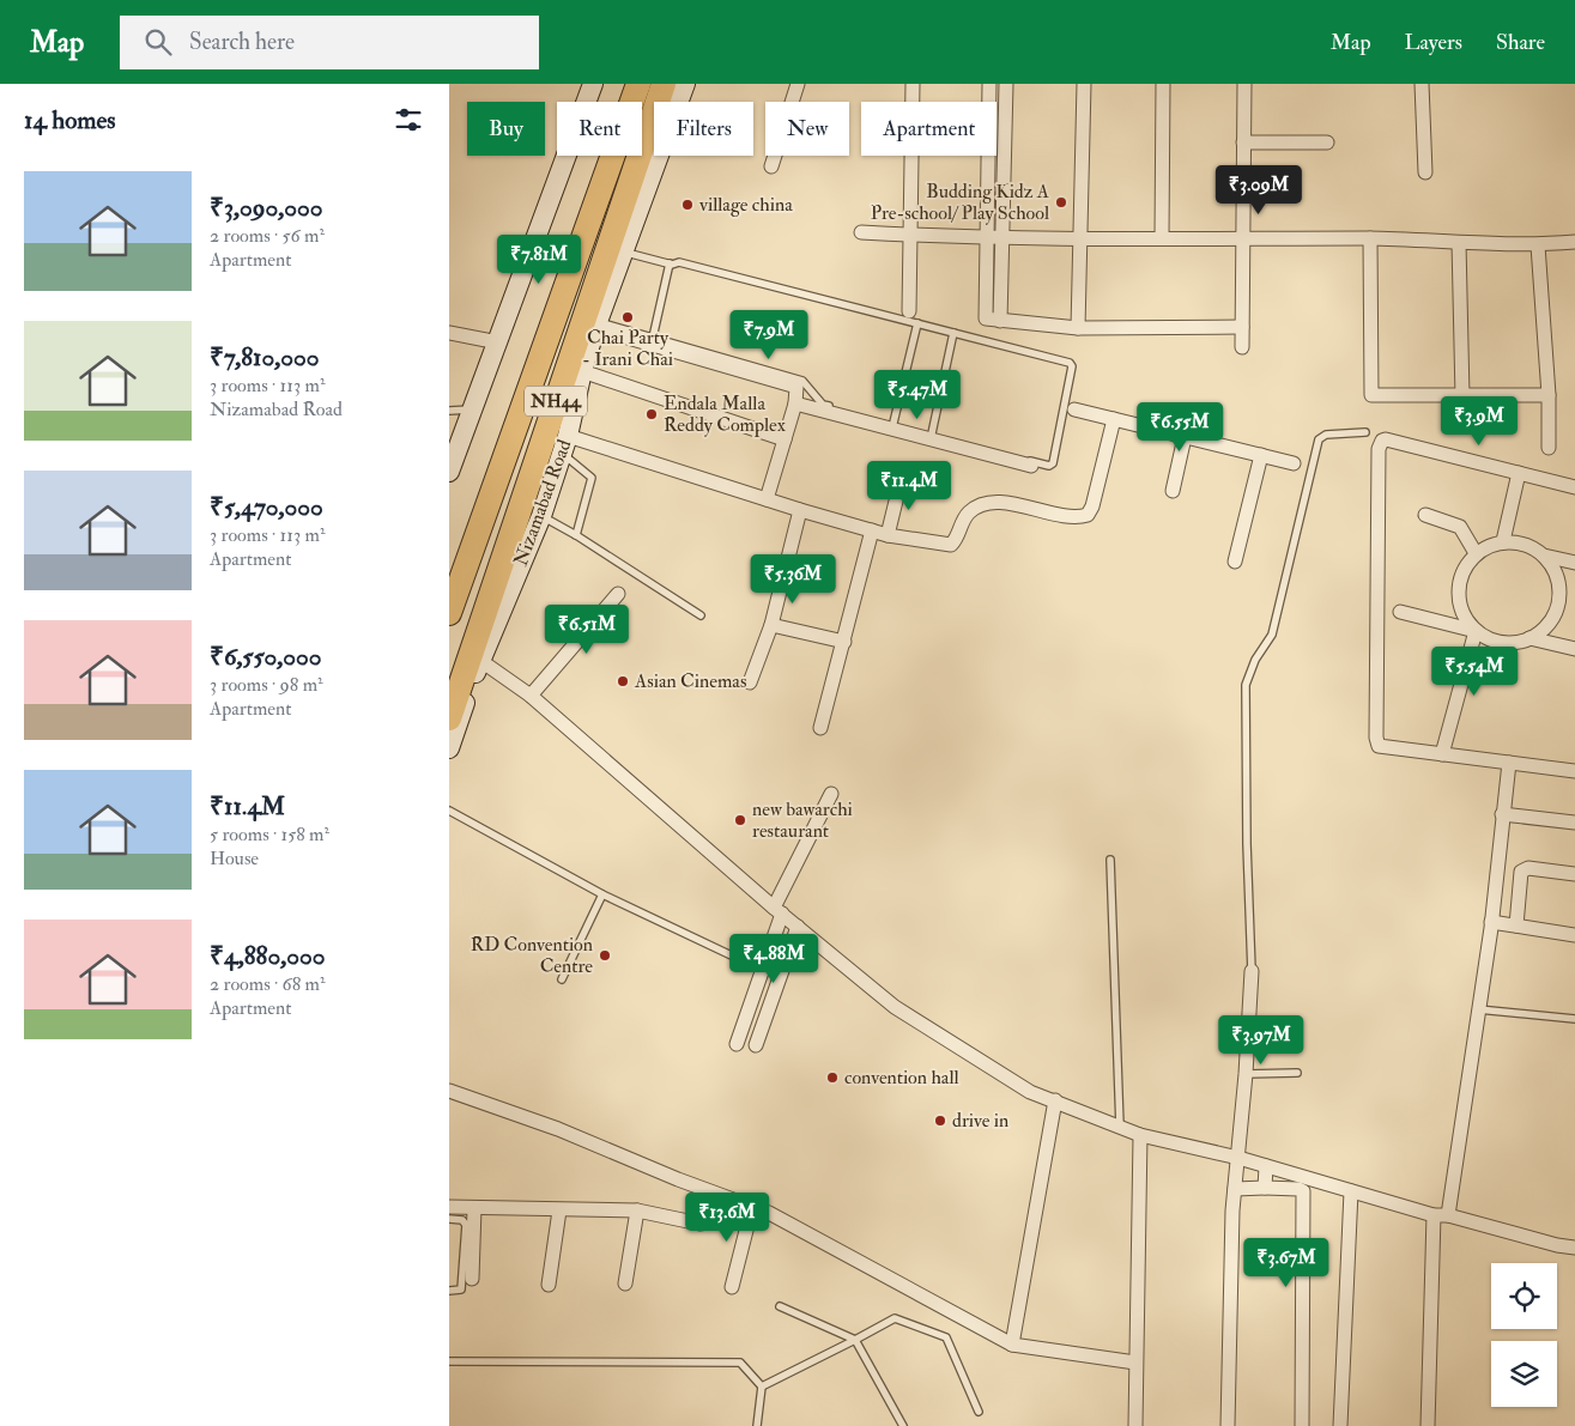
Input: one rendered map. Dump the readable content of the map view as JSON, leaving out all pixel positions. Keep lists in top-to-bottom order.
{
  "streets": {
    "highway": ["NH44", "Nizamabad Road"]
  },
  "places": [
    "Budding Kidz A Pre-school/ Play School",
    "village china",
    "Chai Party - Irani Chai",
    "Endala Malla Reddy Complex",
    "Asian Cinemas",
    "new bawarchi restaurant",
    "RD Convention Centre",
    "convention hall",
    "drive in"
  ],
  "page": {
    "header": "Map",
    "search": "Search here",
    "nav": ["Map", "Layers", "Share"],
    "heading": "14 homes",
    "chip": [
      "Buy",
      "Rent",
      "Filters",
      "New",
      "Apartment"
    ],
    "list": [
      {
        "name": "₹3,090,000",
        "note": "2 rooms · 56 m² · Apartment"
      },
      {
        "name": "₹7,810,000",
        "note": "3 rooms · 113 m² · Nizamabad Road"
      },
      {
        "name": "₹5,470,000",
        "note": "3 rooms · 113 m² · Apartment"
      },
      {
        "name": "₹6,550,000",
        "note": "3 rooms · 98 m² · Apartment"
      },
      {
        "name": "₹11.4M",
        "note": "5 rooms · 158 m² · House"
      },
      {
        "name": "₹4,880,000",
        "note": "2 rooms · 68 m² · Apartment"
      }
    ],
    "price": [
      "₹3.09M",
      "₹7.81M",
      "₹7.9M",
      "₹5.47M",
      "₹3.9M",
      "₹6.55M",
      "₹11.4M",
      "₹5.36M",
      "₹6.51M",
      "₹5.54M",
      "₹4.88M",
      "₹3.97M",
      "₹13.6M",
      "₹3.67M"
    ]
  }
}
